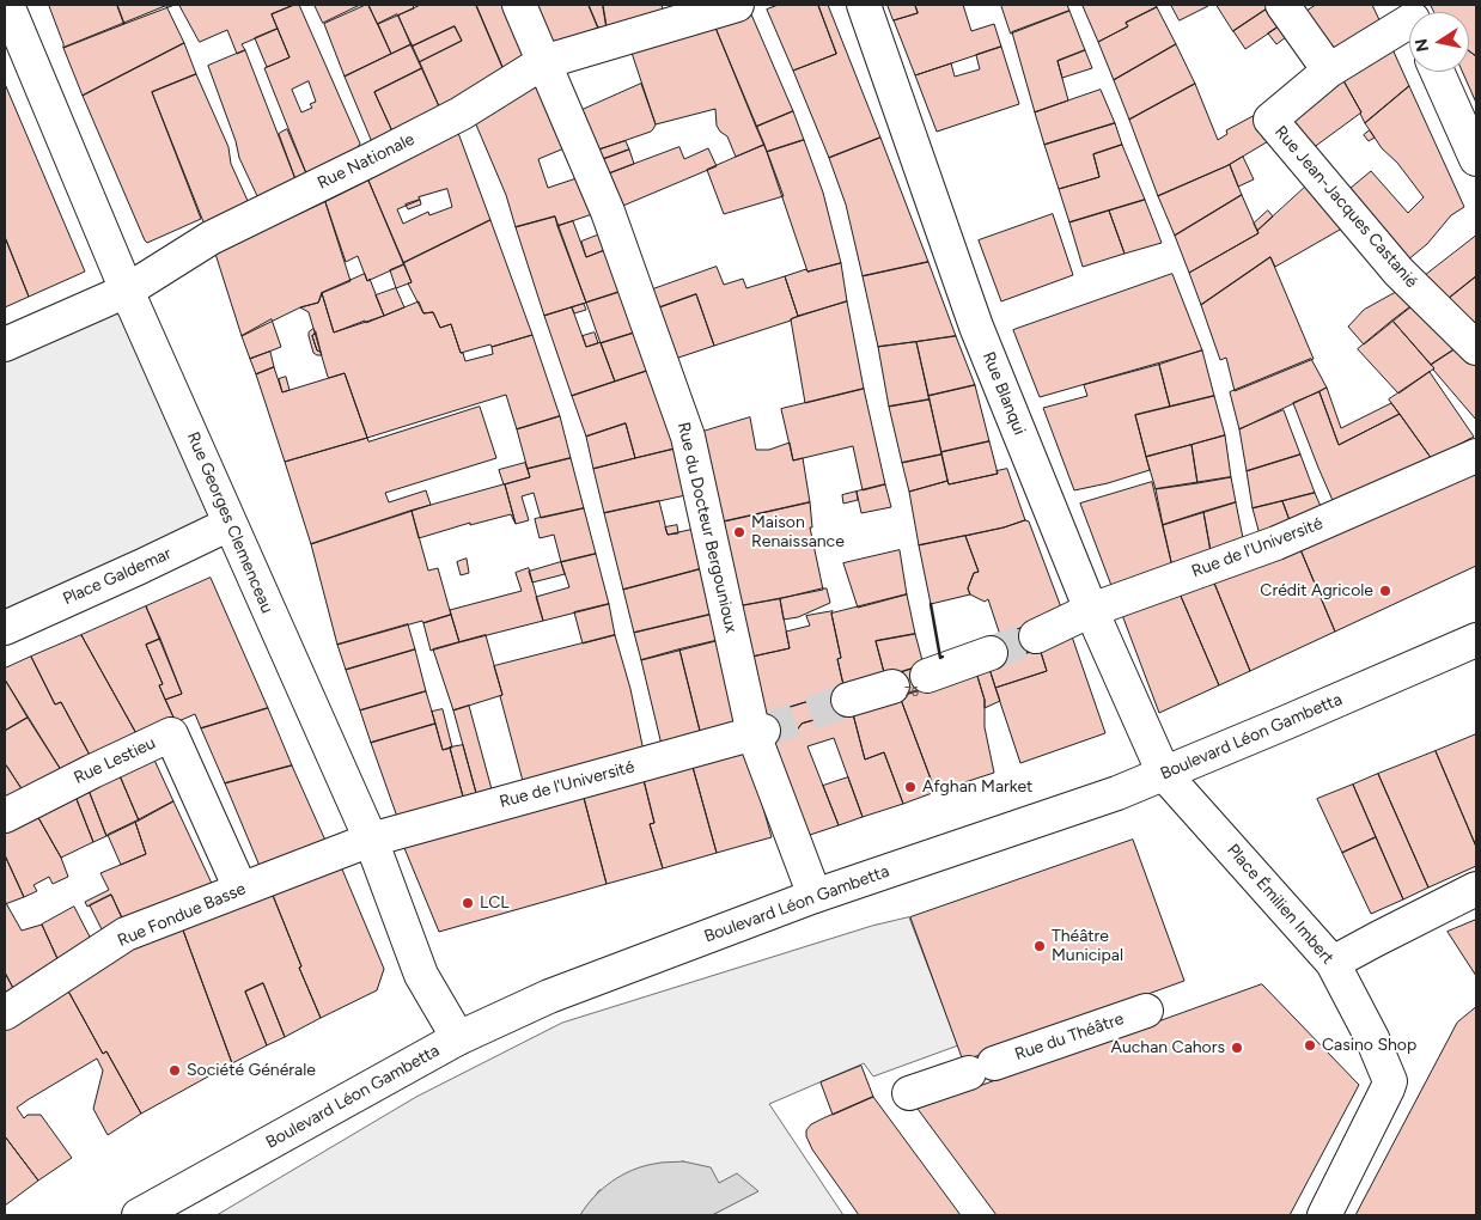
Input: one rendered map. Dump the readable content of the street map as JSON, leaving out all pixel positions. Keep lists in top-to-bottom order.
{
  "streets": {
    "street": [
      "Rue Nationale",
      "Rue Jean-Jacques Castanié",
      "Rue Blanqui",
      "Rue Georges Clemenceau",
      "Rue du Docteur Bergounioux",
      "Rue de l'Université",
      "Place Galdemar",
      "Boulevard Léon Gambetta",
      "Rue Lestieu",
      "Place Émilien Imbert",
      "Rue Fondue Basse",
      "Rue du Théâtre"
    ]
  },
  "crossings": [
    ["Rue Nationale", "Rue Georges Clemenceau"],
    ["Rue Nationale", "Rue du Docteur Bergounioux"],
    ["Rue Blanqui", "Rue de l'Université"],
    ["Rue Blanqui", "Boulevard Léon Gambetta"],
    ["Rue Blanqui", "Place Émilien Imbert"],
    ["Rue Georges Clemenceau", "Rue de l'Université"],
    ["Rue Georges Clemenceau", "Place Galdemar"],
    ["Rue Georges Clemenceau", "Boulevard Léon Gambetta"],
    ["Rue Georges Clemenceau", "Rue Fondue Basse"],
    ["Rue du Docteur Bergounioux", "Rue de l'Université"],
    ["Rue du Docteur Bergounioux", "Boulevard Léon Gambetta"],
    ["Rue de l'Université", "Rue Fondue Basse"],
    ["Boulevard Léon Gambetta", "Place Émilien Imbert"],
    ["Rue Lestieu", "Rue Fondue Basse"]
  ],
  "places": [
    "Maison Renaissance",
    "Crédit Agricole",
    "Afghan Market",
    "LCL",
    "Théâtre Municipal",
    "Casino Shop",
    "Auchan Cahors",
    "Société Générale"
  ],
  "house_numbers": ["76"],
  "north": "left"
}
